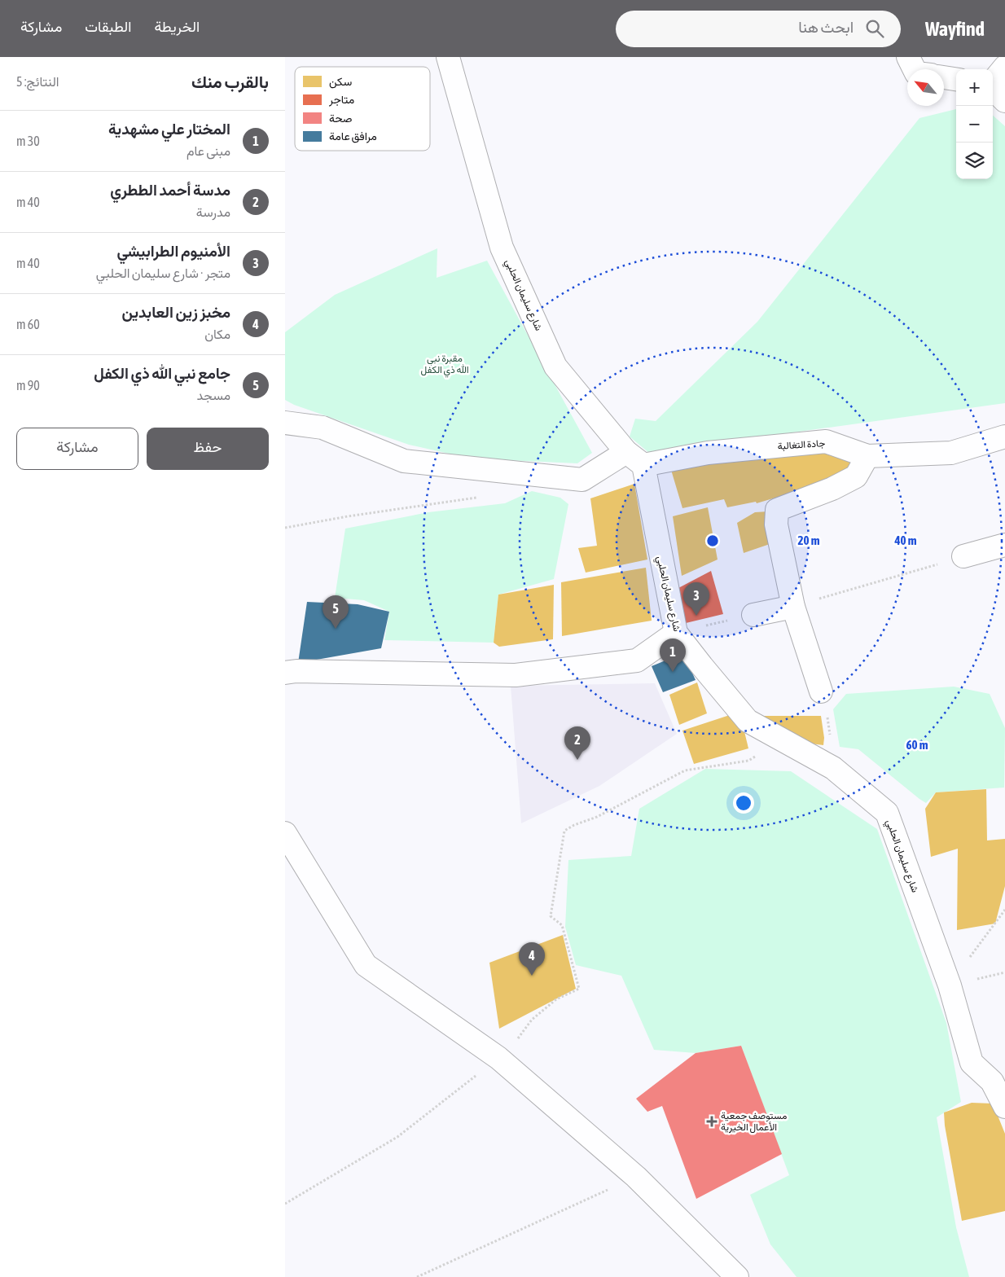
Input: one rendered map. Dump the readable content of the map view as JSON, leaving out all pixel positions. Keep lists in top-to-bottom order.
{
  "streets": {
    "street": ["شارع سليمان الحلبي", "جادة التغالبة"]
  },
  "crossings": [
    ["شارع سليمان الحلبي", "جادة التغالبة"]
  ],
  "parks": ["مقبرة نبي الله ذي الكفل"],
  "places": {
    "health": ["مستوصف جمعية الأعمال الخيرية"]
  },
  "legend": [
    "سكن",
    "متاجر",
    "صحة",
    "مرافق عامة"
  ],
  "north": "top left",
  "page": {
    "header": "Wayfind",
    "search": "ابحث هنا",
    "nav": ["الخريطة", "الطبقات", "مشاركة"],
    "heading": ["بالقرب منك", "النتائج: 5"],
    "map_buttons": ["+", "−"],
    "list": [
      {
        "mark": "1",
        "name": "المختار علي مشهدية",
        "note": "مبنى عام",
        "value": "30 m"
      },
      {
        "mark": "2",
        "name": "مدسة أحمد الططري",
        "note": "مدرسة",
        "value": "40 m"
      },
      {
        "mark": "3",
        "name": "الأمنيوم الطرابيشي",
        "note": "متجر · شارع سليمان الحلبي",
        "value": "40 m"
      },
      {
        "mark": "4",
        "name": "مخبز زين العابدين",
        "note": "مكان",
        "value": "60 m"
      },
      {
        "mark": "5",
        "name": "جامع نبي الله ذي الكفل",
        "note": "مسجد",
        "value": "90 m"
      }
    ],
    "buttons": ["حفظ", "مشاركة"],
    "pins": [
      "3",
      "5",
      "1",
      "2",
      "4"
    ]
  },
  "rings": ["20 m", "40 m", "60 m"]
}
